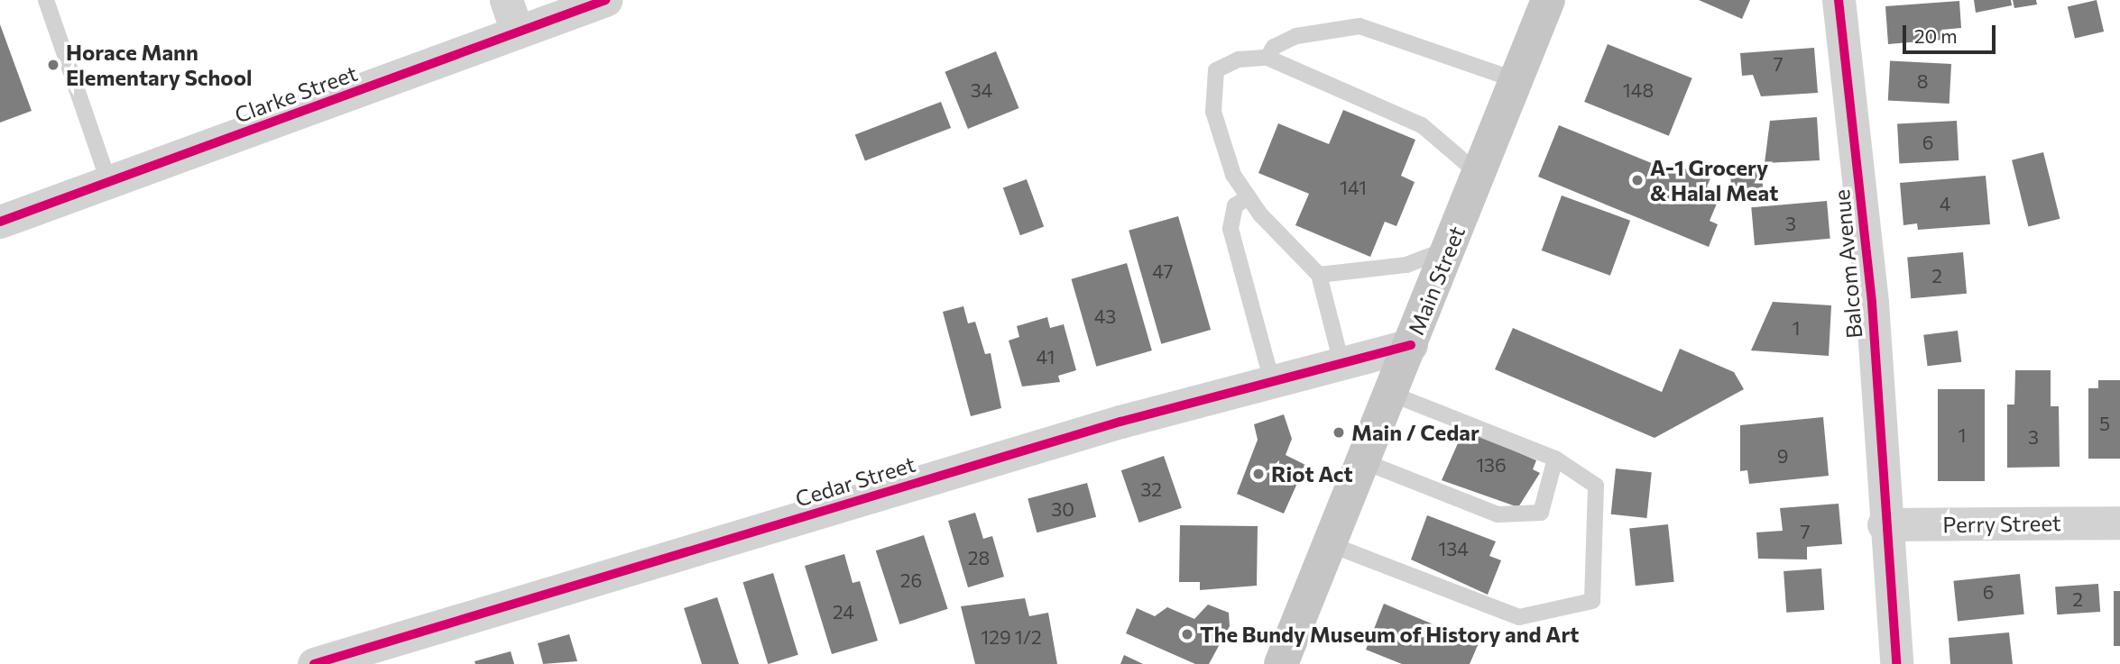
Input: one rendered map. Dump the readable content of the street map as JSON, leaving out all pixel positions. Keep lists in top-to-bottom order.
{
  "streets": {
    "main road": ["Main Street"],
    "street": [
      "Clarke Street",
      "Balcom Avenue",
      "Cedar Street",
      "Perry Street"
    ]
  },
  "crossings": [
    ["Balcom Avenue", "Perry Street"],
    ["Main Street", "Cedar Street"]
  ],
  "places": [
    "Horace Mann Elementary School",
    "A-1 Grocery & Halal Meat",
    "Main / Cedar",
    "Riot Act",
    "The Bundy Museum of History and Art"
  ],
  "house_numbers": [
    "7",
    "8",
    "34",
    "148",
    "6",
    "141",
    "4",
    "3",
    "47",
    "2",
    "43",
    "1",
    "41",
    "5",
    "1",
    "3",
    "9",
    "136",
    "32",
    "30",
    "7",
    "134",
    "28",
    "26",
    "6",
    "2",
    "24",
    "129 1/2"
  ],
  "scale_bar": "20 m"
}
